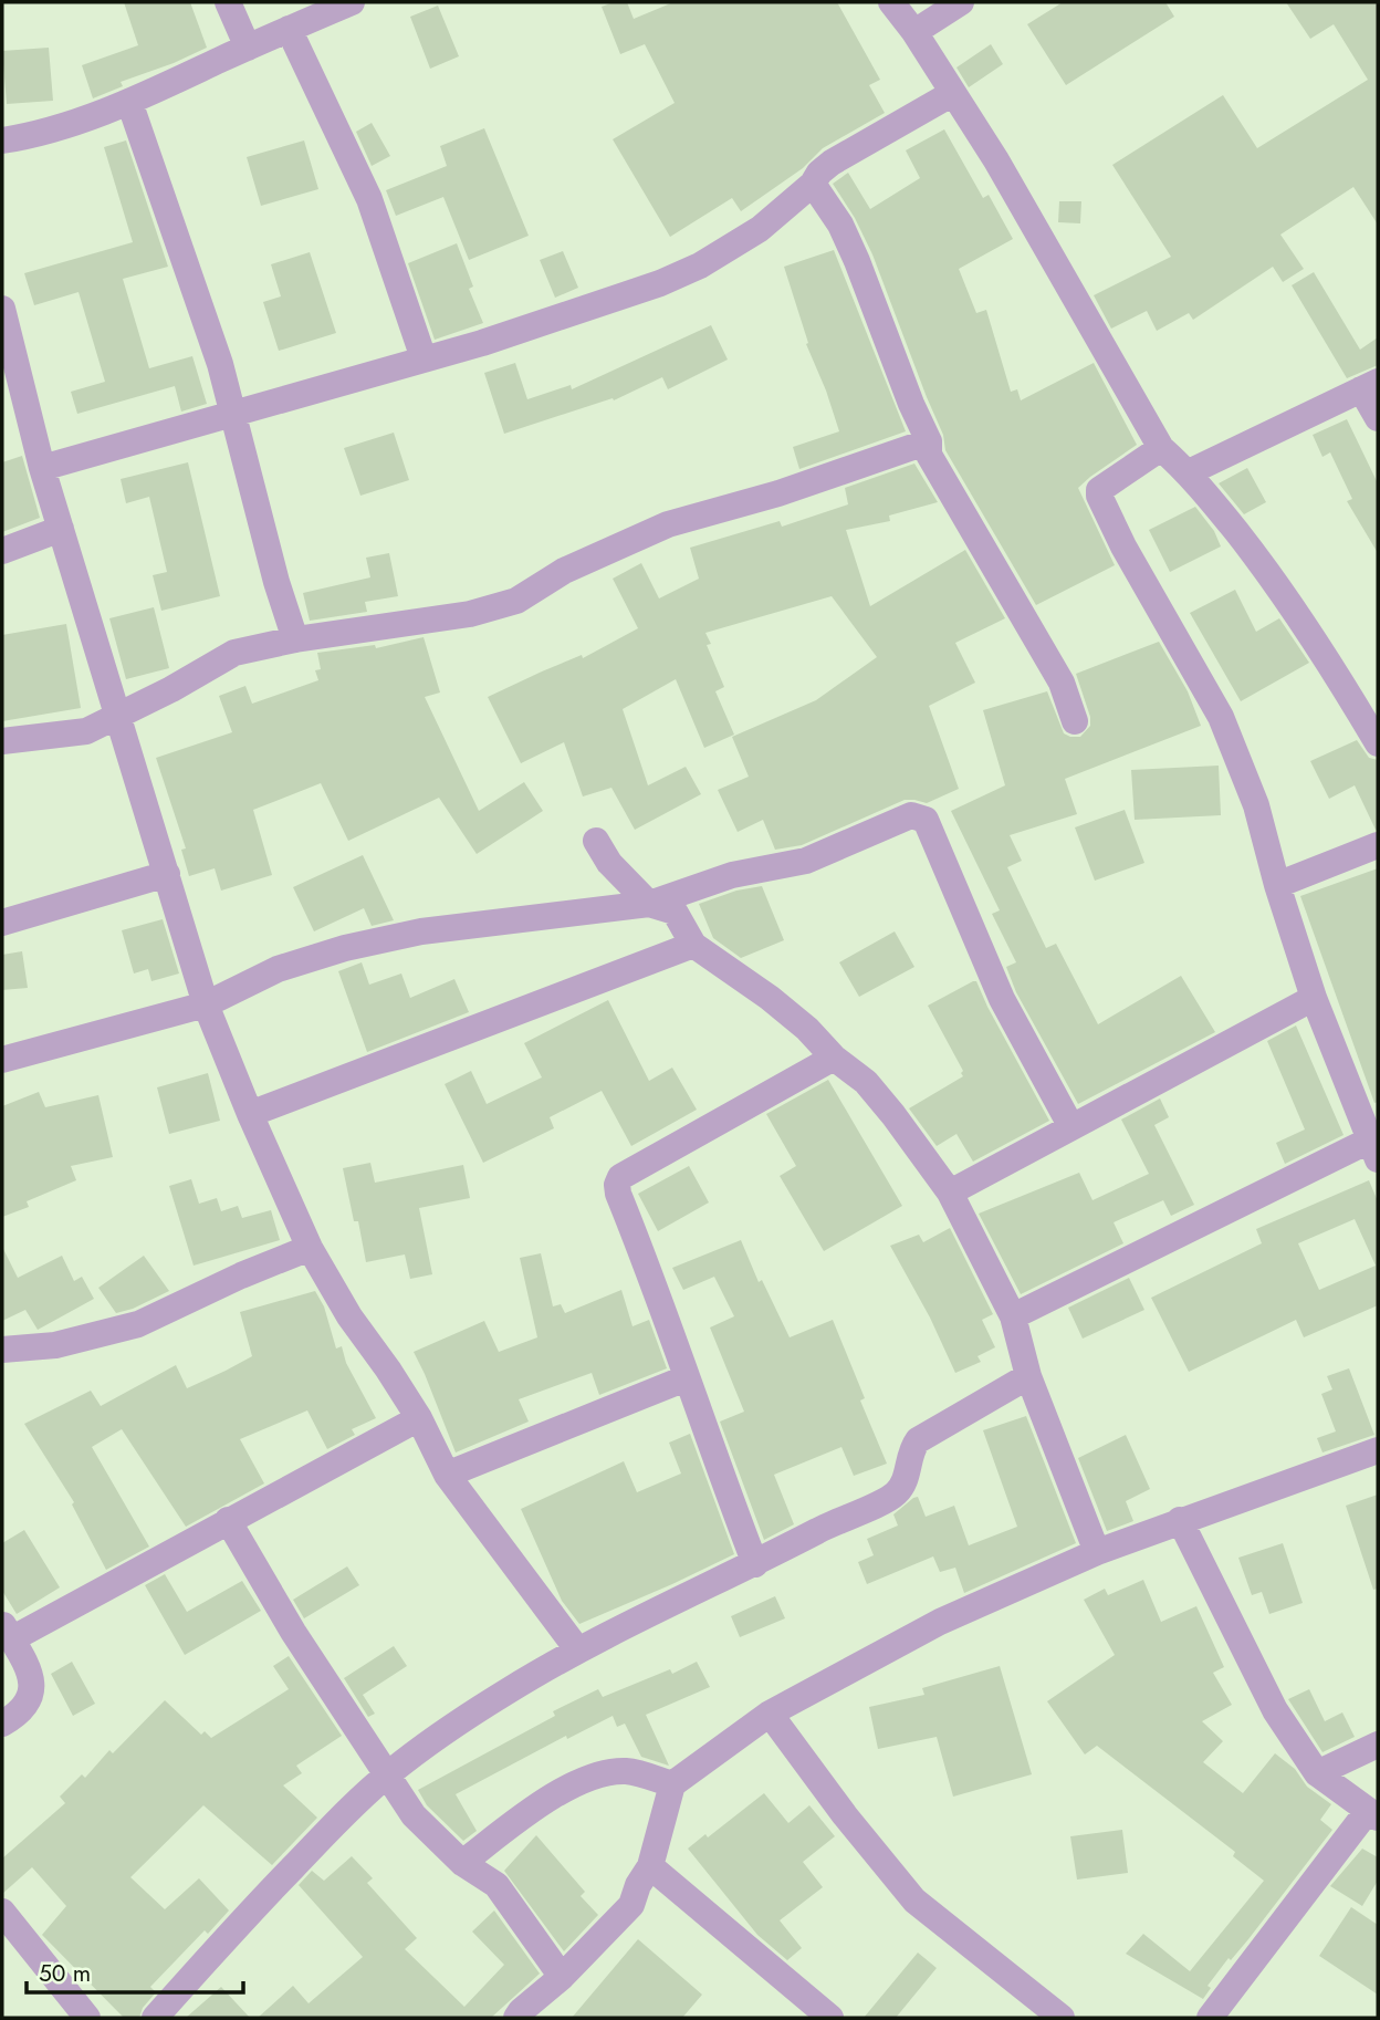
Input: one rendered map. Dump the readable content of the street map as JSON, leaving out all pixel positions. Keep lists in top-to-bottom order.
{
  "scale_bar": "50 m"
}
